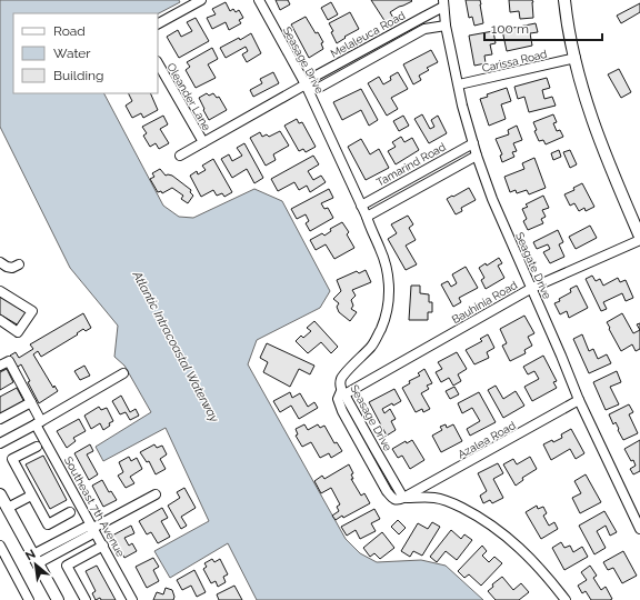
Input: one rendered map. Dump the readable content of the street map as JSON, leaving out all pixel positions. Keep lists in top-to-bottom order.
{
  "streets": {
    "street": [
      "Melaleuca Road",
      "Seasage Drive",
      "Carissa Road",
      "Oleander Lane",
      "Tamarind Road",
      "Seagate Drive",
      "Bauhinia Road",
      "Azalea Road",
      "Southeast 7th Avenue"
    ]
  },
  "crossings": [
    ["Melaleuca Road", "Seasage Drive"],
    ["Melaleuca Road", "Oleander Lane"],
    ["Melaleuca Road", "Seagate Drive"],
    ["Seasage Drive", "Tamarind Road"],
    ["Seasage Drive", "Bauhinia Road"],
    ["Seasage Drive", "Azalea Road"],
    ["Carissa Road", "Seagate Drive"],
    ["Tamarind Road", "Seagate Drive"],
    ["Seagate Drive", "Bauhinia Road"],
    ["Seagate Drive", "Azalea Road"]
  ],
  "water": ["Atlantic Intracoastal Waterway"],
  "legend": ["Road", "Water", "Building"],
  "scale_bar": "100 m",
  "north": "top left"
}
